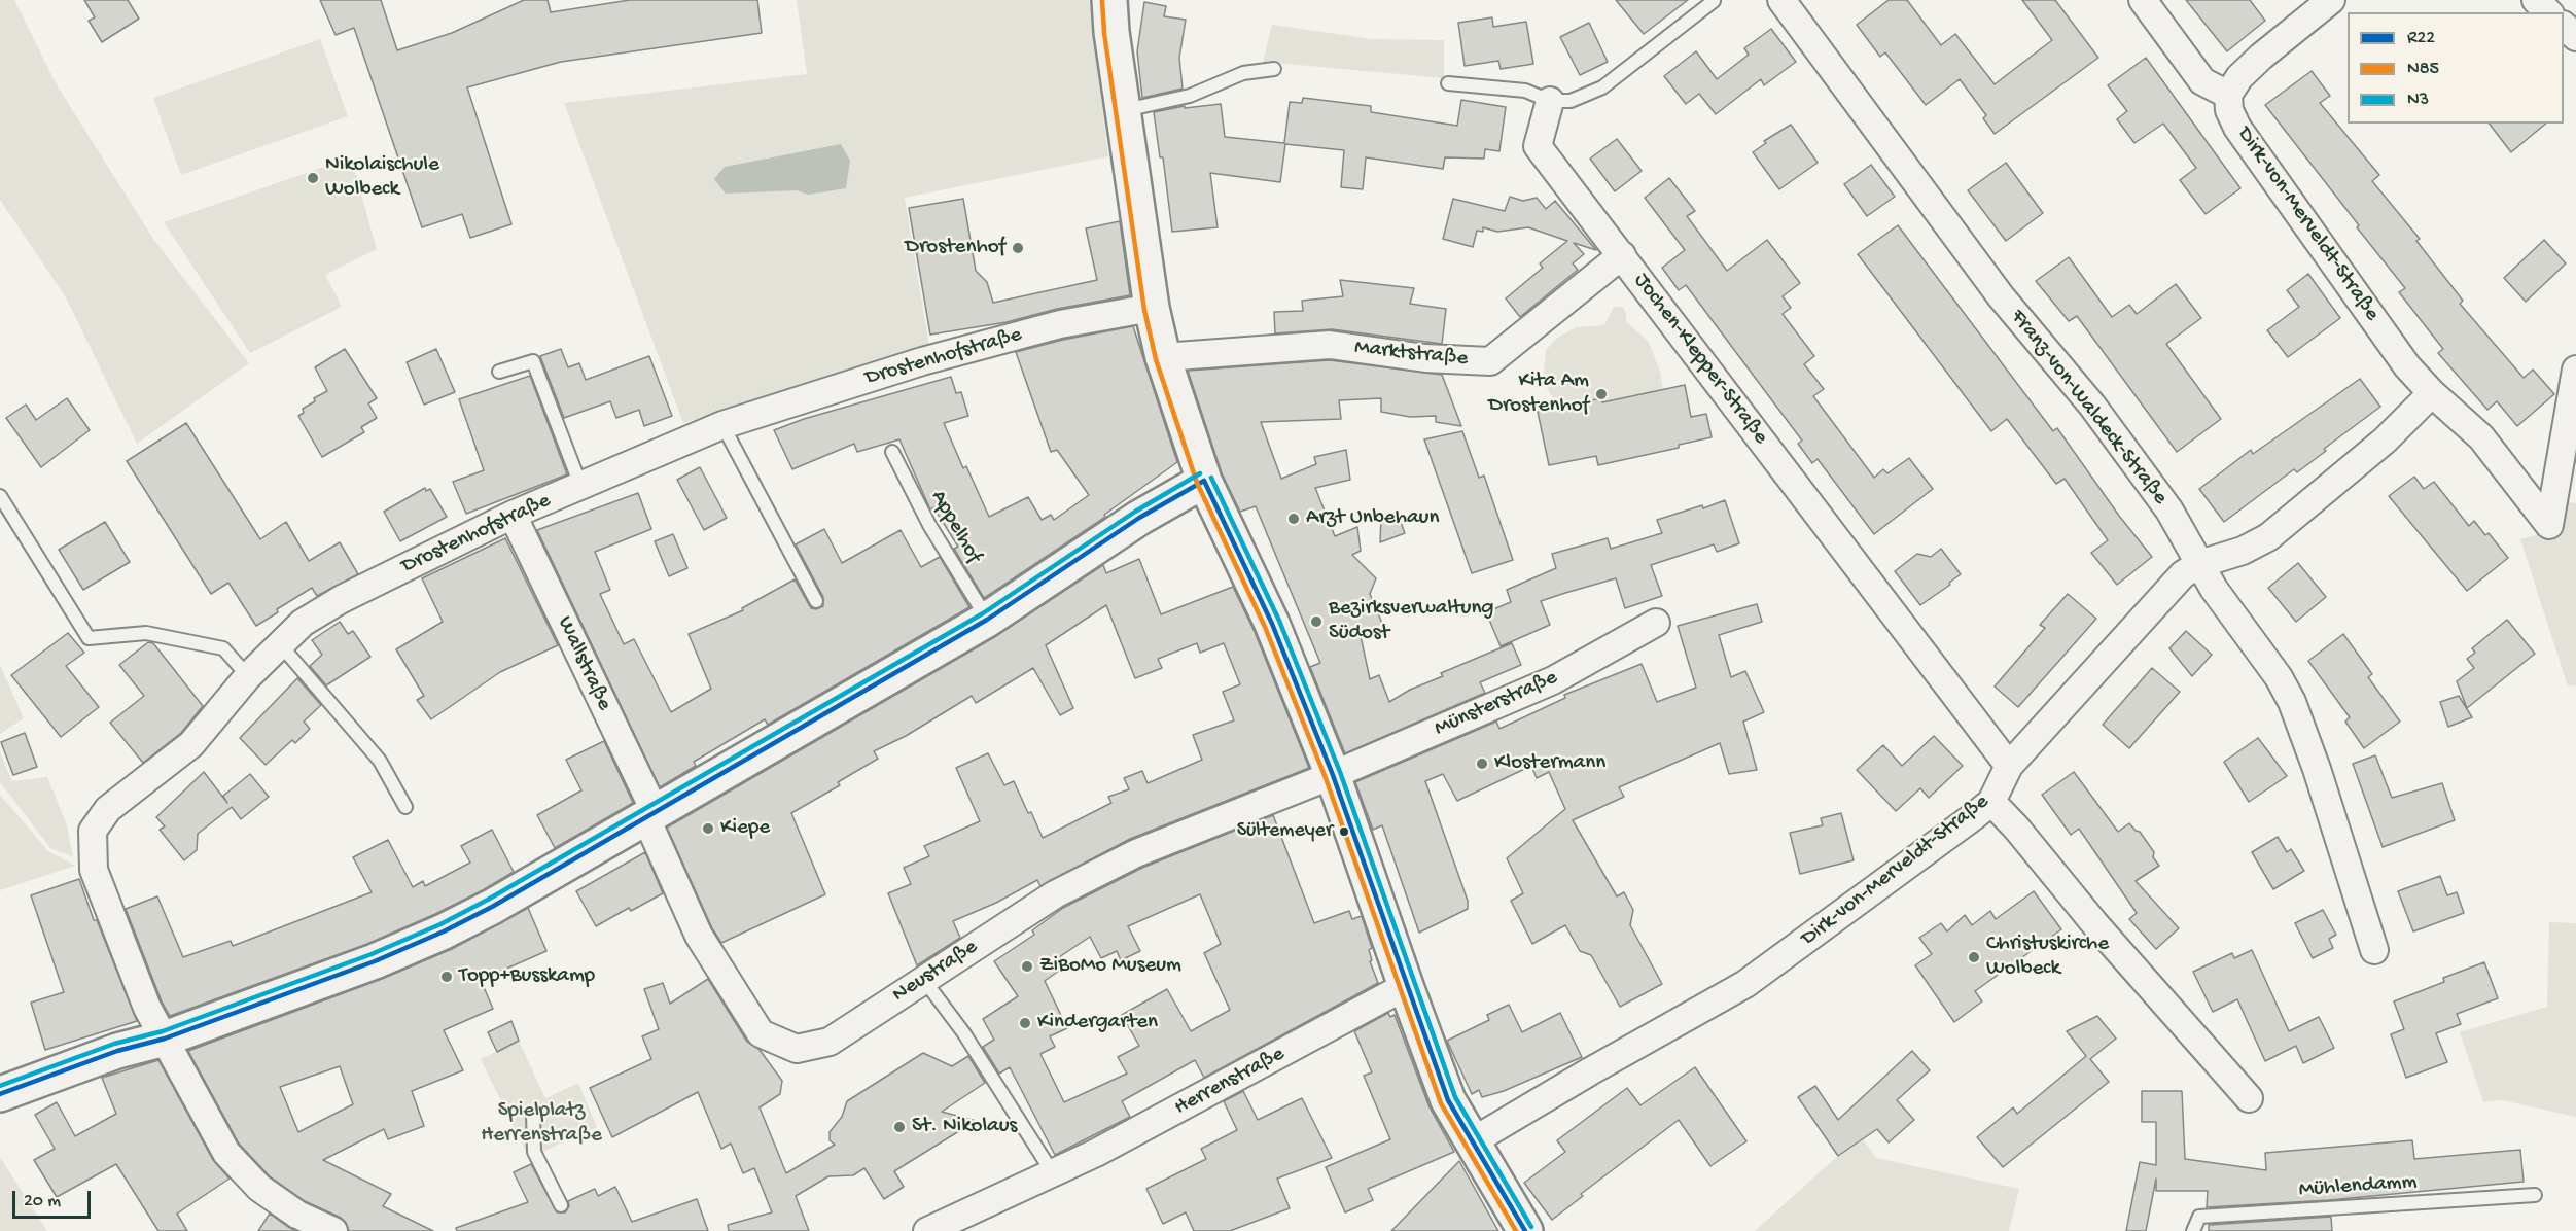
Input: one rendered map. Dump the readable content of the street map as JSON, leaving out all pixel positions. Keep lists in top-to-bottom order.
{
  "streets": {
    "street": [
      "Dirk-von-Merveldt-Straße",
      "Marktstraße",
      "Drostenhofstraße",
      "Jochen-Klepper-Straße",
      "Franz-von-Waldeck-Straße",
      "Wallstraße",
      "Münsterstraße",
      "Neustraße",
      "Herrenstraße"
    ],
    "lane": ["Appelhof", "Mühlendamm"]
  },
  "crossings": [
    ["Dirk-von-Merveldt-Straße", "Jochen-Klepper-Straße"],
    ["Dirk-von-Merveldt-Straße", "Franz-von-Waldeck-Straße"],
    ["Marktstraße", "Jochen-Klepper-Straße"],
    ["Drostenhofstraße", "Wallstraße"],
    ["Wallstraße", "Neustraße"],
    ["Münsterstraße", "Neustraße"]
  ],
  "parks": ["Spielplatz Herrenstraße"],
  "places": [
    "Nikolaischule Wolbeck",
    "Drostenhof",
    "Kita Am Drostenhof",
    "Arzt Unbehaun",
    "Bezirksverwaltung Südost",
    "Klostermann",
    "Kiepe",
    "Sültemeyer",
    "Christuskirche Wolbeck",
    "ZiBoMo Museum",
    "Topp+Busskamp",
    "Kindergarten",
    "St. Nikolaus"
  ],
  "lines": ["transit line N85", "transit line N3", "transit line R22"],
  "legend": ["R22", "N85", "N3"],
  "scale_bar": "20 m"
}
